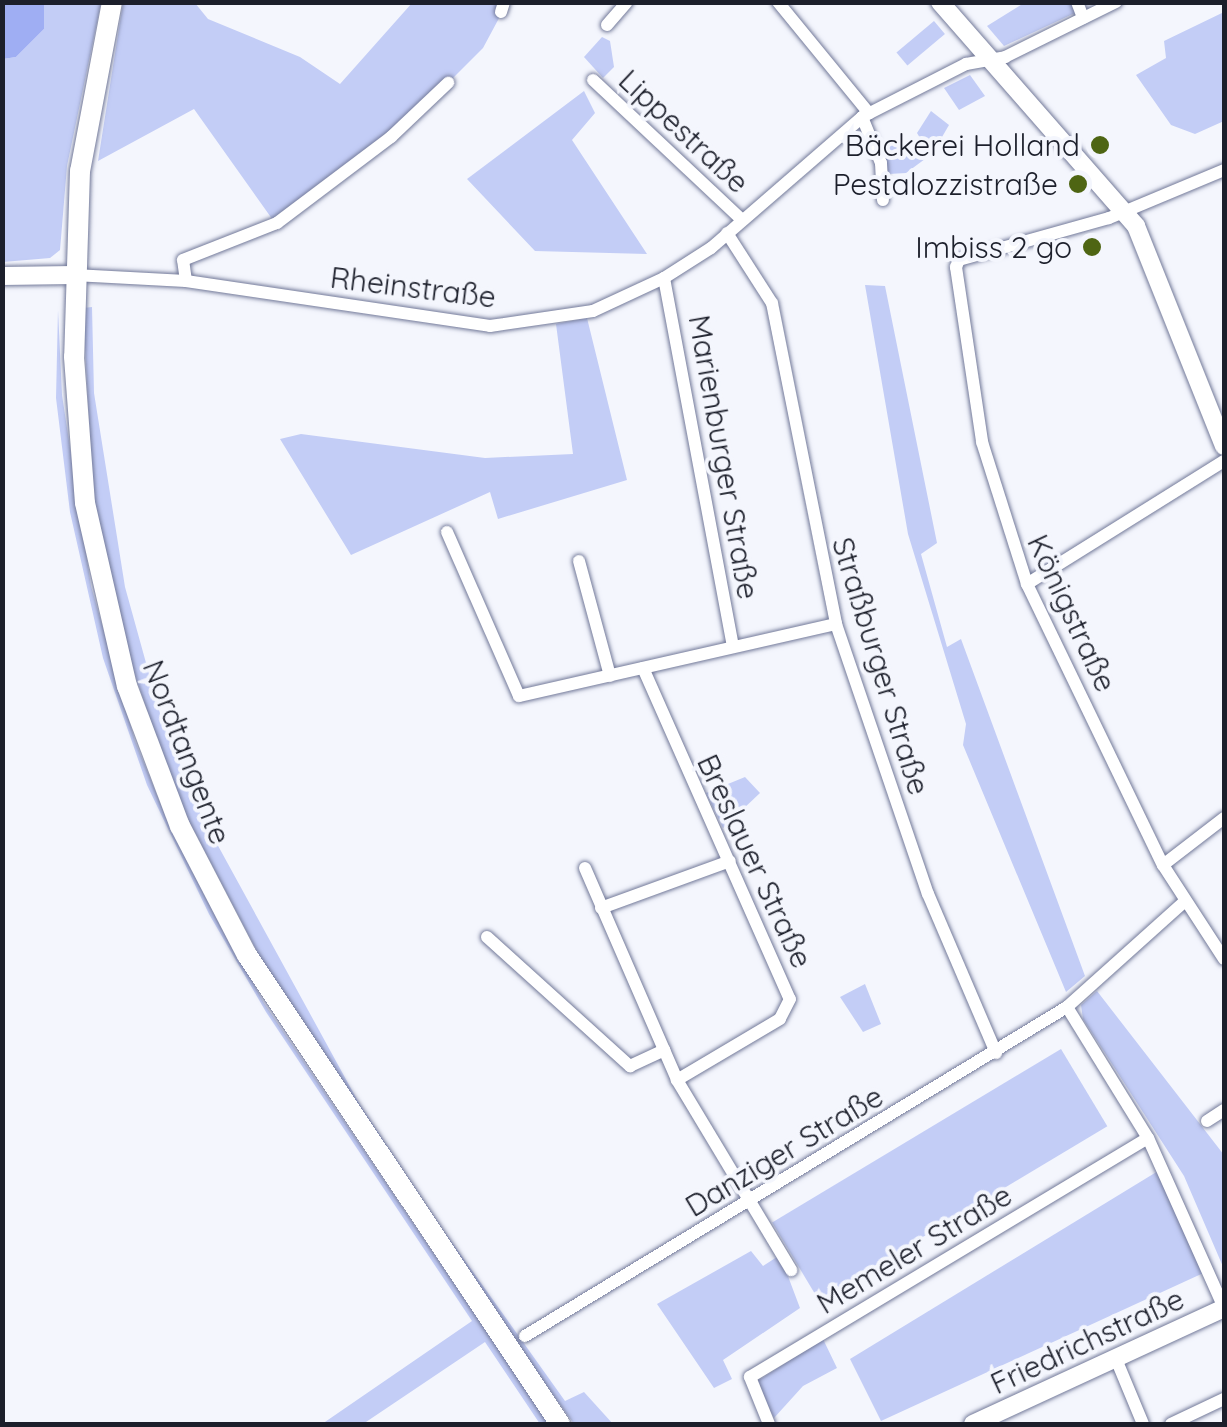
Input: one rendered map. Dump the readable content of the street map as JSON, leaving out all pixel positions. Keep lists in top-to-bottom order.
{
  "streets": {
    "main road": ["Nordtangente"],
    "street": [
      "Lippestraße",
      "Rheinstraße",
      "Marienburger Straße",
      "Königstraße",
      "Straßburger Straße",
      "Breslauer Straße",
      "Danziger Straße",
      "Memeler Straße",
      "Friedrichstraße"
    ]
  },
  "crossings": [
    ["Lippestraße", "Rheinstraße"],
    ["Rheinstraße", "Marienburger Straße"],
    ["Rheinstraße", "Straßburger Straße"],
    ["Rheinstraße", "Nordtangente"],
    ["Königstraße", "Danziger Straße"],
    ["Straßburger Straße", "Danziger Straße"]
  ],
  "places": ["Bäckerei Holland", "Pestalozzistraße", "Imbiss 2 go"]
}
